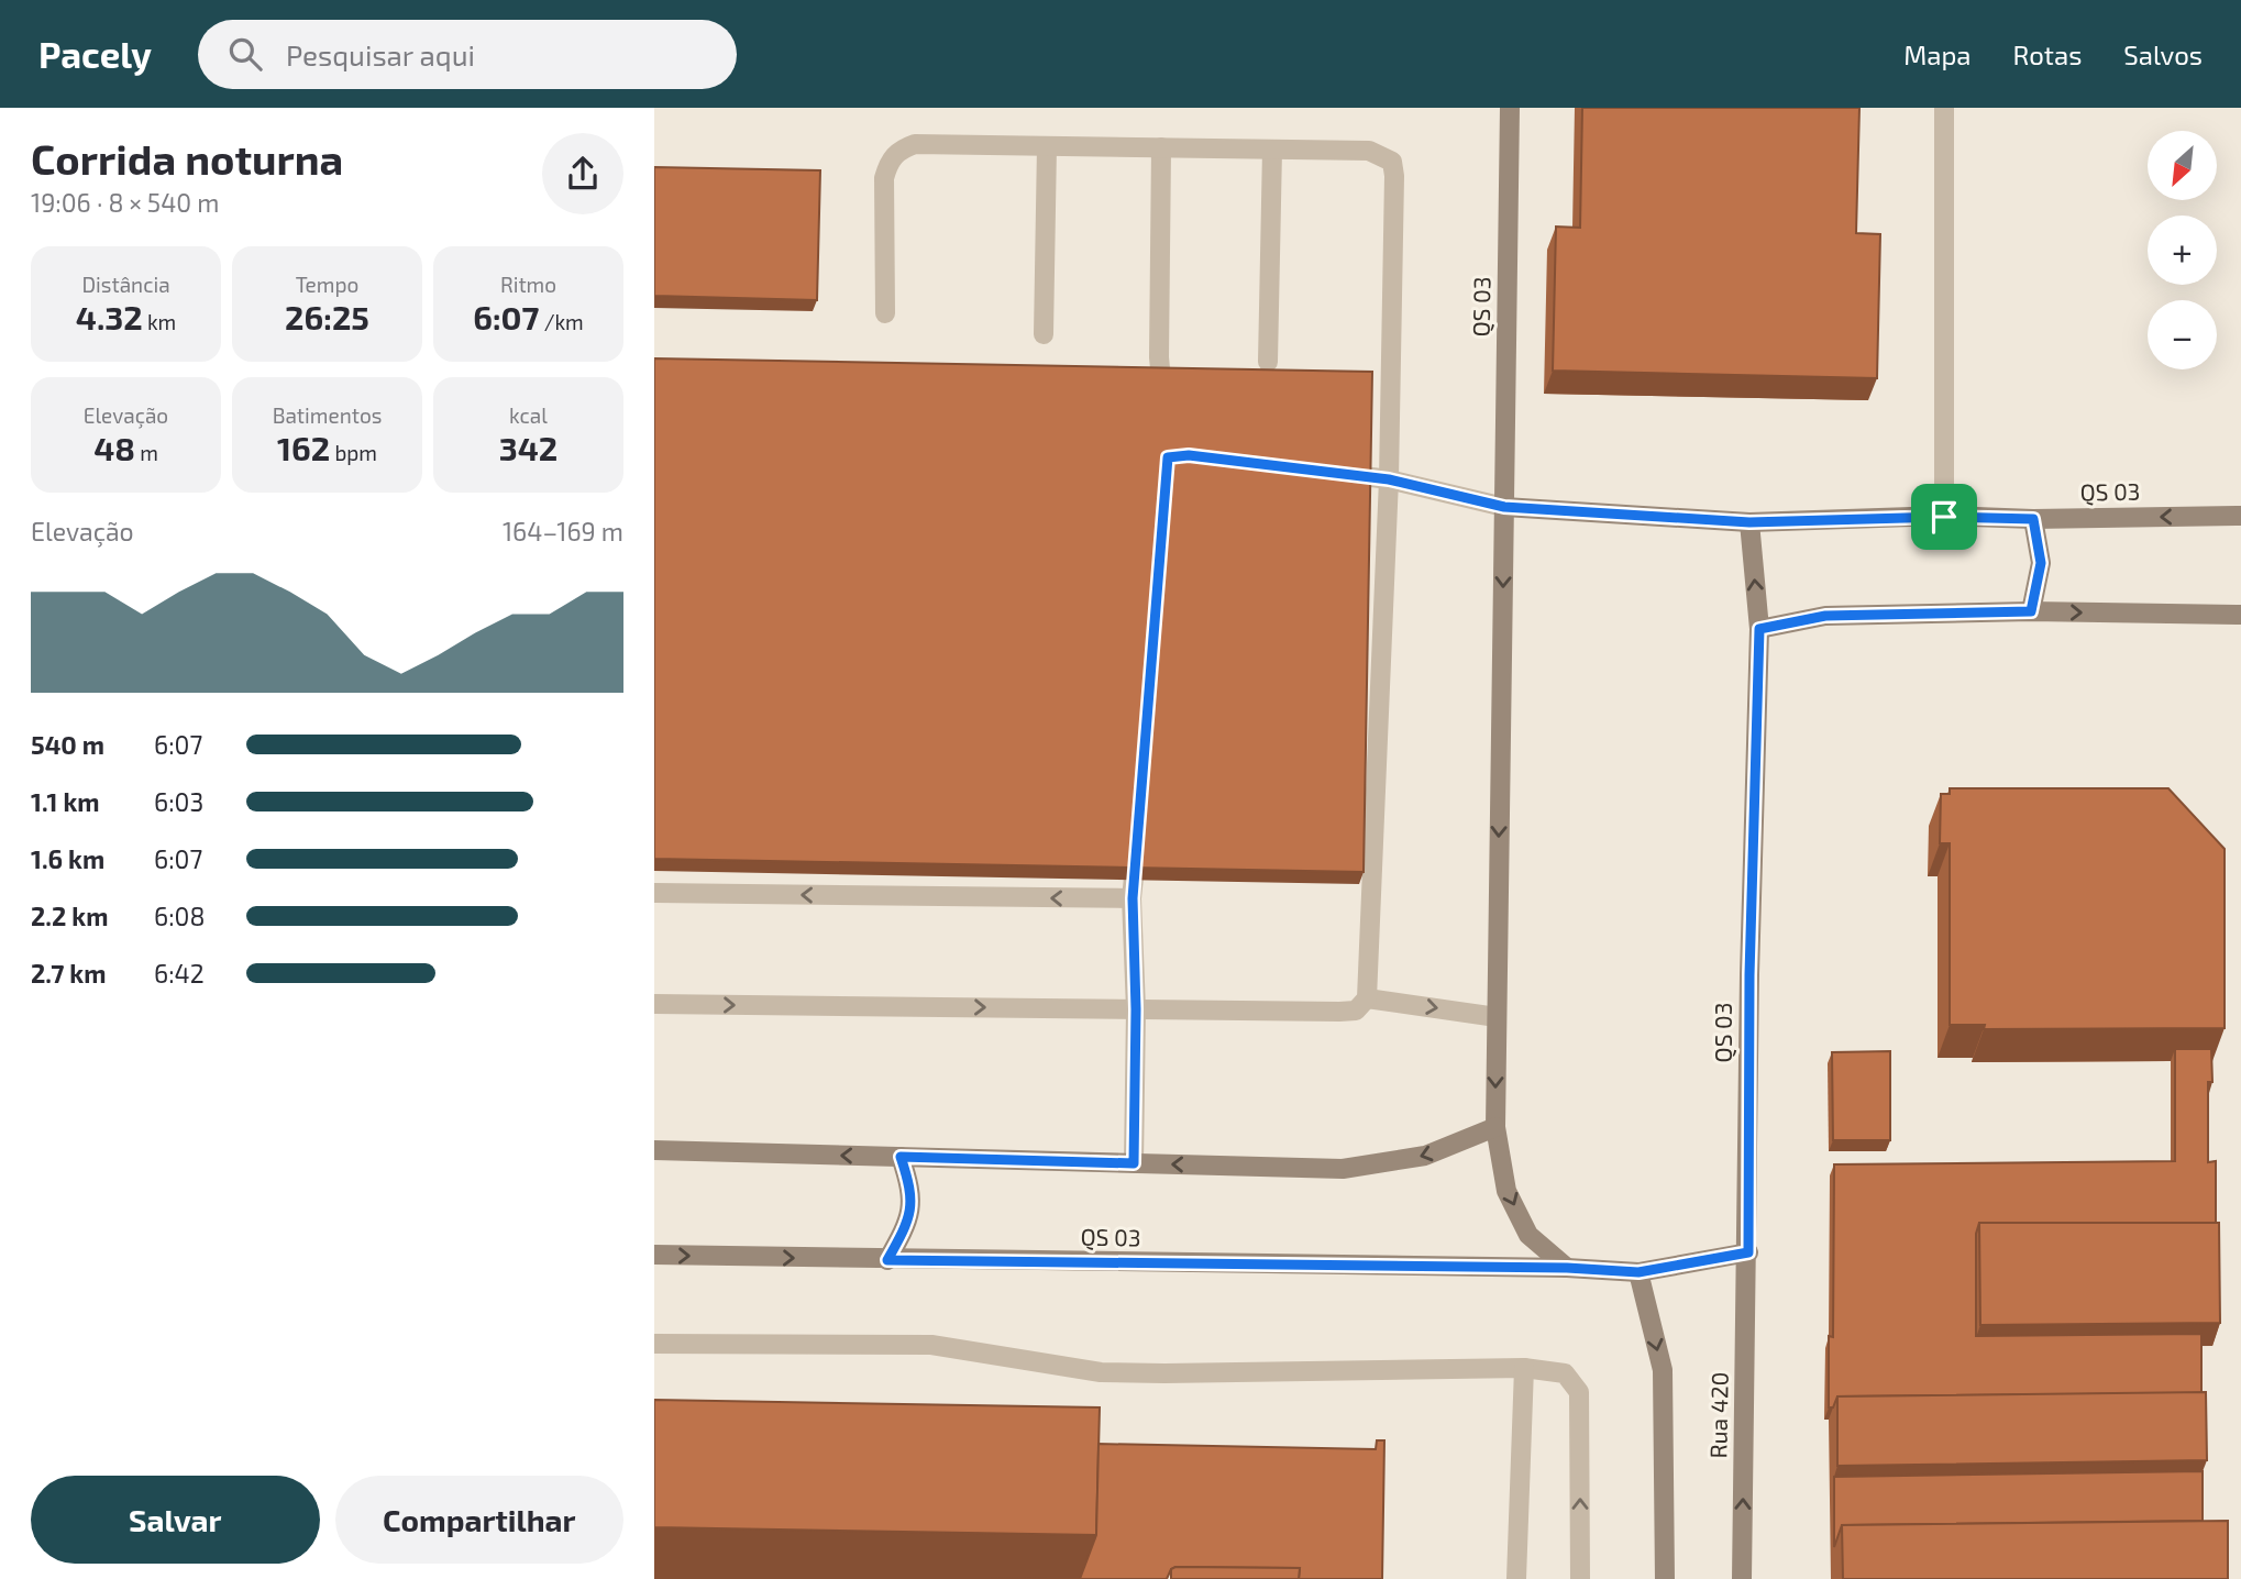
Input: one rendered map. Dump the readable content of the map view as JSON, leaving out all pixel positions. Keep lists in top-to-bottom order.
{
  "streets": {
    "main road": ["QS 03", "Rua 420"]
  },
  "crossings": [
    ["QS 03", "Rua 420"]
  ],
  "north": "bottom left",
  "page": {
    "header": "Pacely",
    "search": "Pesquisar aqui",
    "nav": ["Mapa", "Rotas", "Salvos"],
    "heading": ["Corrida noturna", "19:06 · 8 × 540 m"],
    "map_buttons": ["+", "−"],
    "stats": [
      ["Distância", "4.32 km"],
      ["Tempo", "26:25"],
      ["Ritmo", "6:07 /km"],
      ["Elevação", "48 m"],
      ["Batimentos", "162 bpm"],
      ["kcal", "342"]
    ],
    "chart": ["Elevação", "164–169 m"],
    "list": [
      {
        "name": "540 m",
        "note": "6:07"
      },
      {
        "name": "1.1 km",
        "note": "6:03"
      },
      {
        "name": "1.6 km",
        "note": "6:07"
      },
      {
        "name": "2.2 km",
        "note": "6:08"
      },
      {
        "name": "2.7 km",
        "note": "6:42"
      }
    ],
    "buttons": ["Salvar", "Compartilhar"]
  }
}
